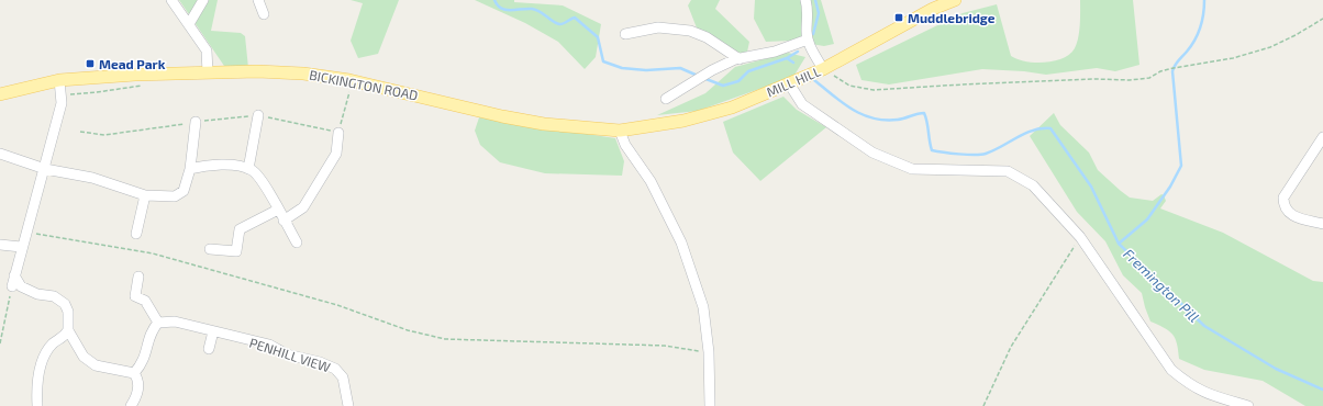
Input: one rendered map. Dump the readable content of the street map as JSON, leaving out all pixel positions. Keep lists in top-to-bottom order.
{
  "streets": {
    "main road": ["MILL HILL", "BICKINGTON ROAD"],
    "street": ["PENHILL VIEW"]
  },
  "crossings": [
    ["MILL HILL", "BICKINGTON ROAD"]
  ],
  "water": ["Fremington Pill"],
  "places": {
    "transit": ["Muddlebridge", "Mead Park"]
  }
}
